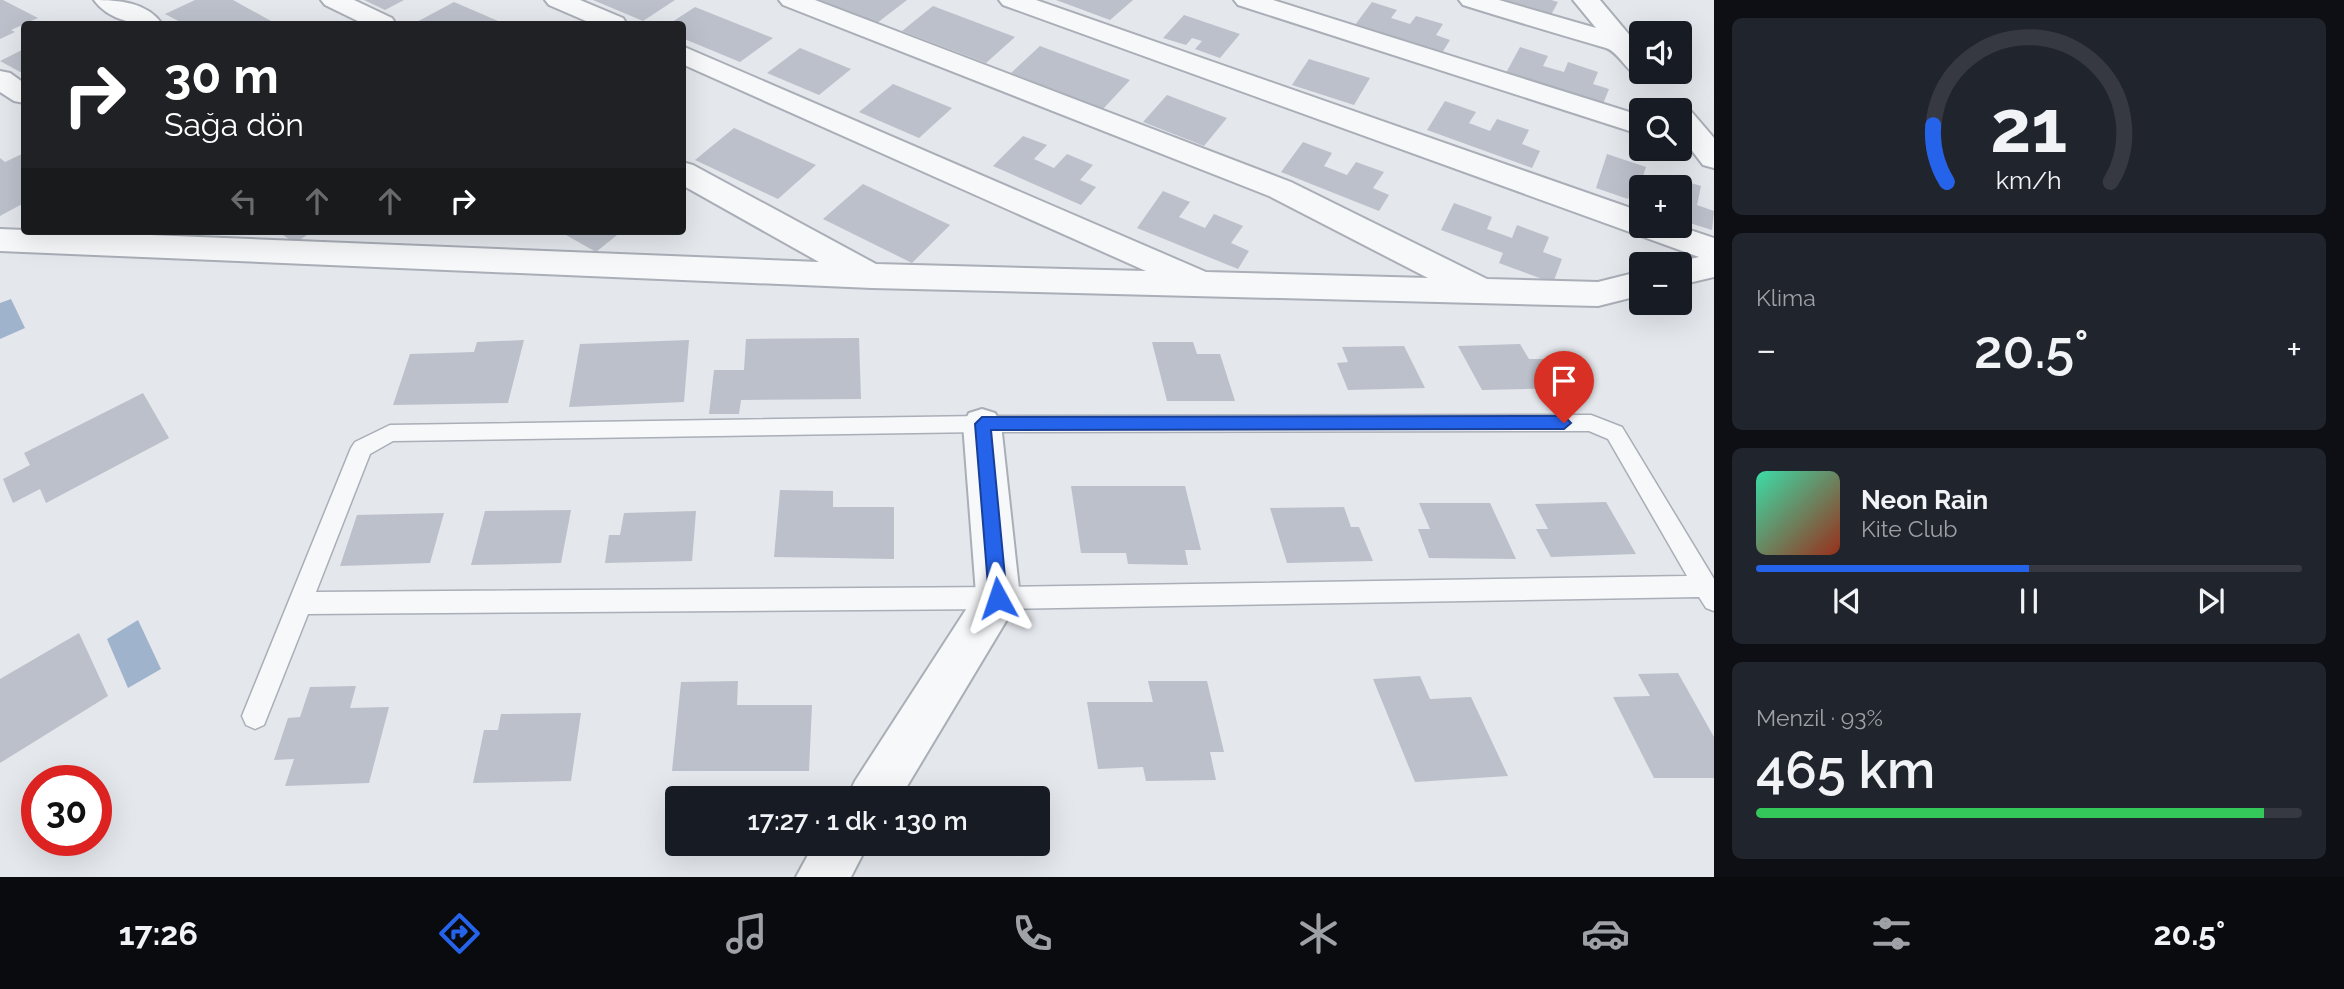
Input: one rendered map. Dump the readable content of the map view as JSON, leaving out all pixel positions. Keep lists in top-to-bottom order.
{
  "page": {
    "map_buttons": ["+", "−"],
    "turn": ["30 m", "Sağa dön"],
    "tile": [
      "Klima",
      ["Menzil · 93%", "465 km"]
    ],
    "heat": ["−", "20.5°", "+"],
    "song": ["Neon Rain", "Kite Club"],
    "limit": "30",
    "trip": "17:27 · 1 dk · 130 m",
    "tabs": ["17:26", "20.5°"],
    "gauge": ["21", "km/h"]
  }
}
